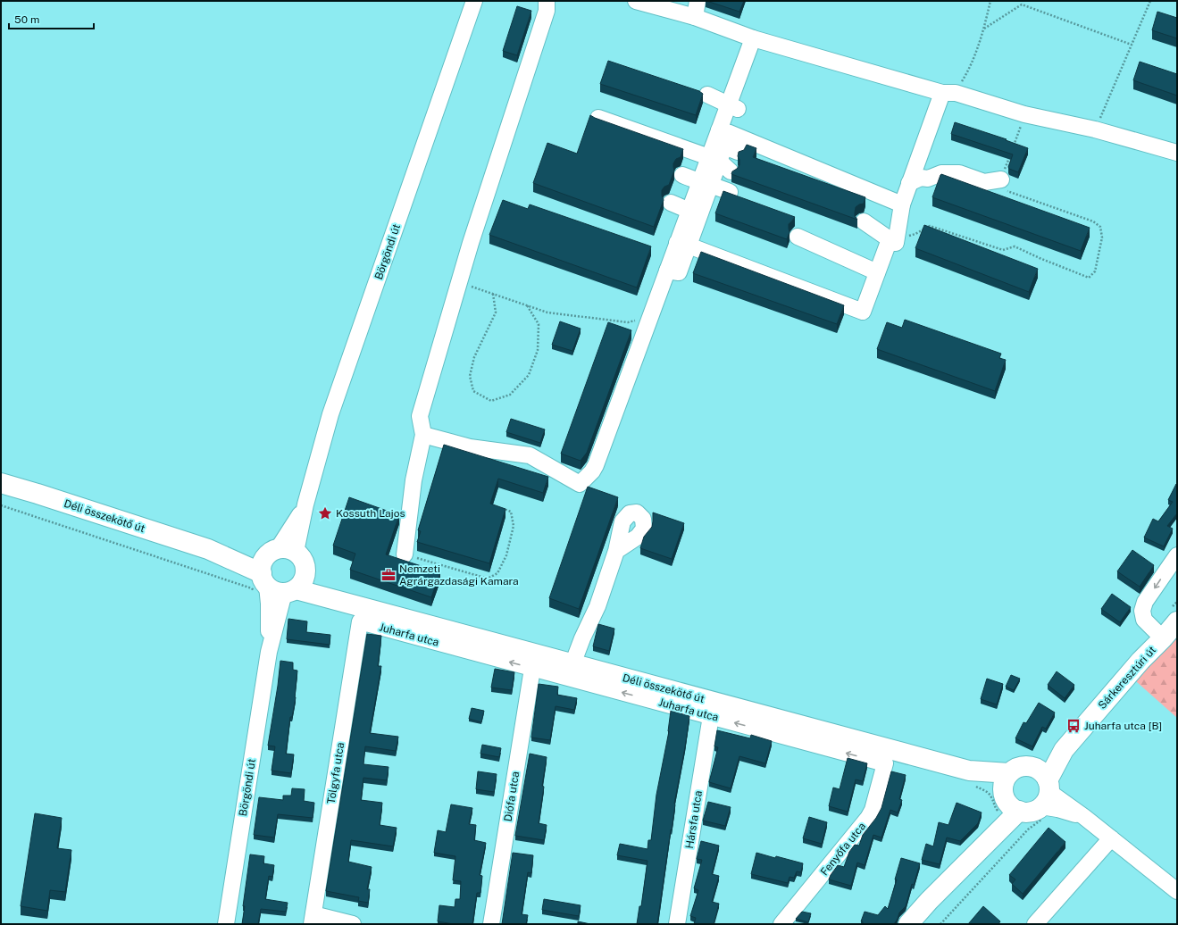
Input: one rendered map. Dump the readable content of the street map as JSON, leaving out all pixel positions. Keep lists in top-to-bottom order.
{
  "streets": {
    "main road": ["Déli összekötő út", "Sárkeresztúri út"],
    "street": [
      "Börgöndi út",
      "Juharfa utca",
      "Tölgyfa utca",
      "Diófa utca",
      "Hársfa utca",
      "Fenyőfa utca"
    ]
  },
  "crossings": [
    ["Börgöndi út", "Déli összekötő út"],
    ["Déli összekötő út", "Juharfa utca"],
    ["Déli összekötő út", "Sárkeresztúri út"],
    ["Déli összekötő út", "Tölgyfa utca"],
    ["Juharfa utca", "Tölgyfa utca"],
    ["Juharfa utca", "Diófa utca"],
    ["Juharfa utca", "Hársfa utca"],
    ["Juharfa utca", "Fenyőfa utca"]
  ],
  "one_way": ["Juharfa utca"],
  "places": {
    "place": ["Kossuth Lajos"],
    "office": ["Nemzeti Agrárgazdasági Kamara"],
    "bus stop": ["Juharfa utca [B]"]
  },
  "scale_bar": "50 m"
}
